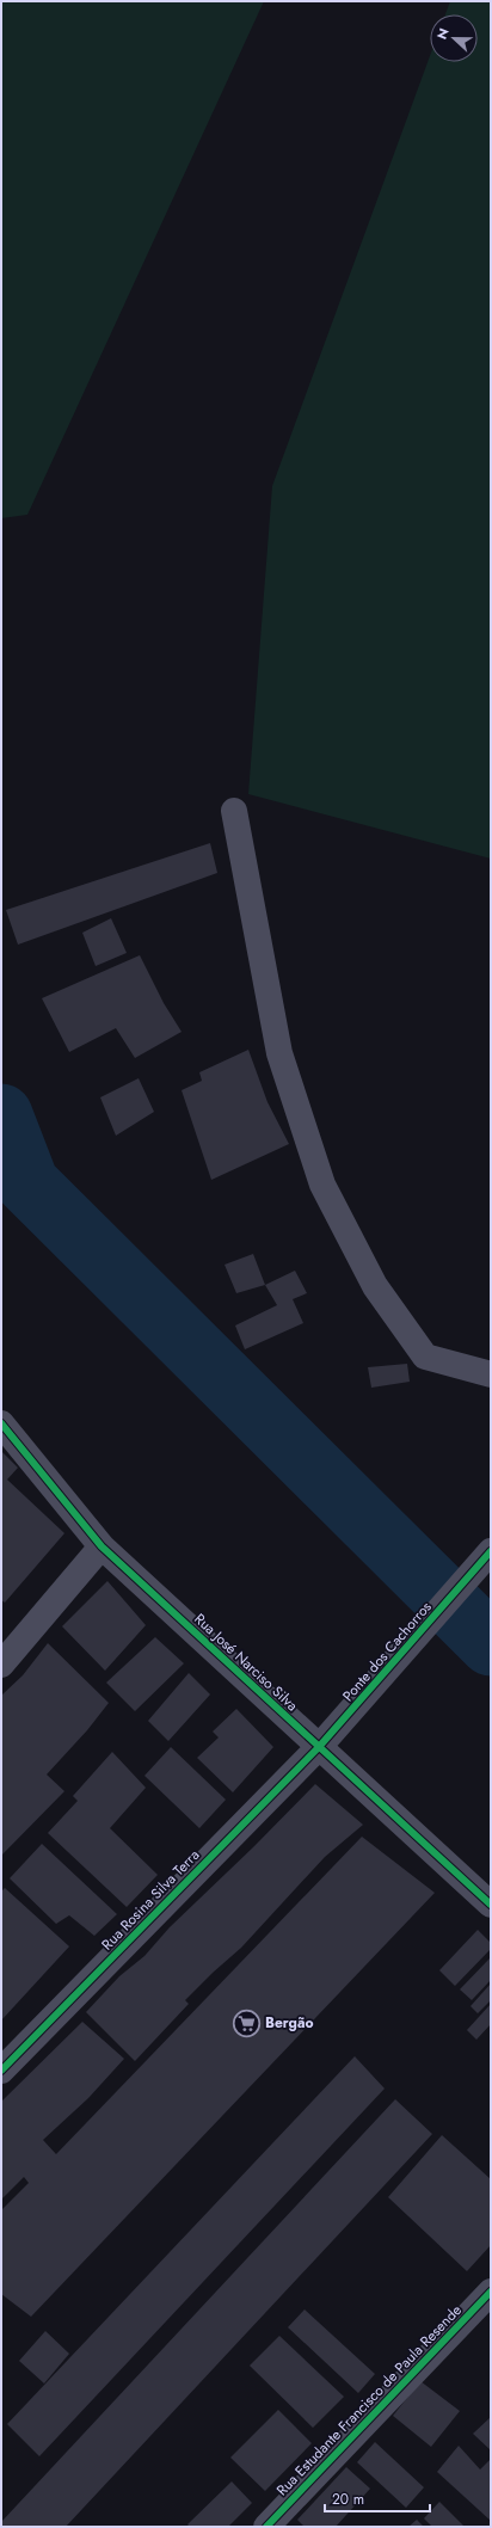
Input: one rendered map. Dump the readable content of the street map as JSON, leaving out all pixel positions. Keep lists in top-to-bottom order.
{
  "streets": {
    "street": [
      "Ponte dos Cachorros",
      "Rua José Narciso Silva",
      "Rua Rosina Silva Terra",
      "Rua Estudante Francisco de Paula Resende"
    ]
  },
  "crossings": [
    ["Ponte dos Cachorros", "Rua José Narciso Silva"],
    ["Ponte dos Cachorros", "Rua Rosina Silva Terra"],
    ["Rua José Narciso Silva", "Rua Rosina Silva Terra"]
  ],
  "places": {
    "supermarket": ["Bergão"]
  },
  "scale_bar": "20 m",
  "north": "left"
}
